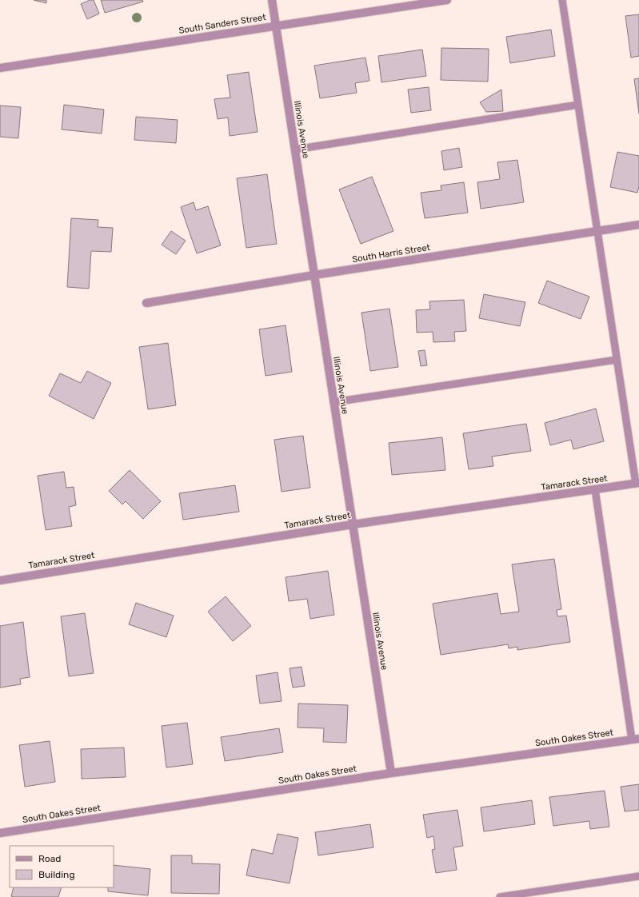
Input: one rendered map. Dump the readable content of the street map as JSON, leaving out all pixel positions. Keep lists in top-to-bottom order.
{
  "streets": {
    "street": [
      "South Sanders Street",
      "Illinois Avenue",
      "South Harris Street",
      "Tamarack Street",
      "South Oakes Street"
    ]
  },
  "crossings": [
    ["South Sanders Street", "Illinois Avenue"],
    ["Illinois Avenue", "South Harris Street"],
    ["Illinois Avenue", "Tamarack Street"],
    ["Illinois Avenue", "South Oakes Street"]
  ],
  "legend": ["Road", "Building"]
}
